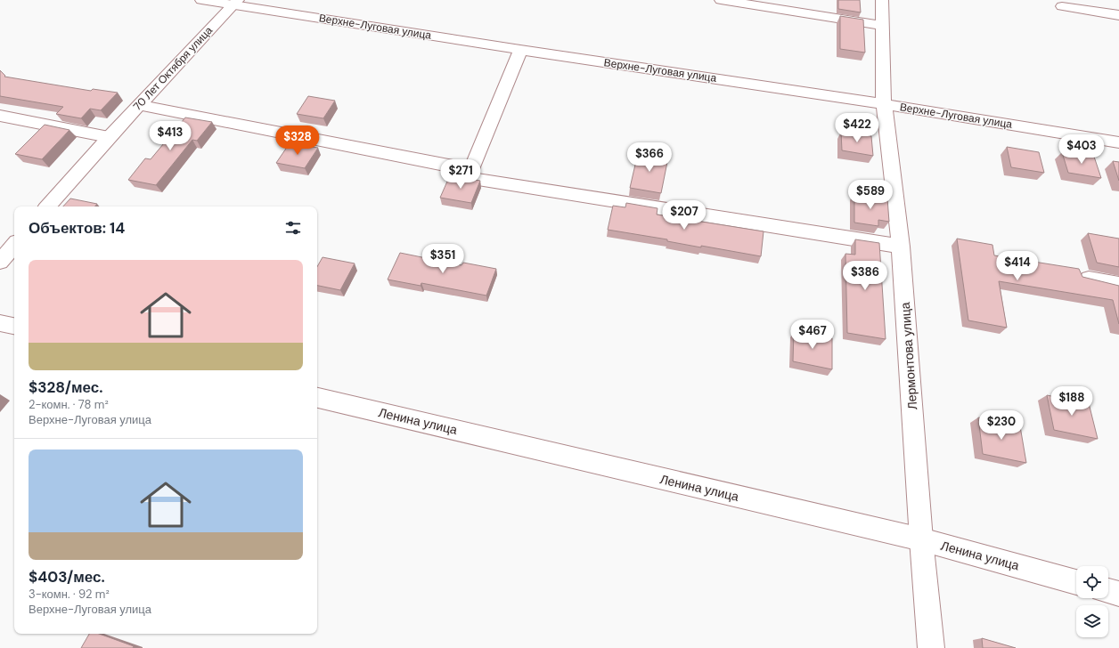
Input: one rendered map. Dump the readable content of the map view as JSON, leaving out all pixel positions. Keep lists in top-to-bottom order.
{
  "streets": {
    "street": [
      "Верхне-Луговая улица",
      "70 Лет Октября улица",
      "Лермонтова улица",
      "Ленина улица"
    ]
  },
  "crossings": [
    ["Верхне-Луговая улица", "70 Лет Октября улица"],
    ["Верхне-Луговая улица", "Лермонтова улица"],
    ["Лермонтова улица", "Ленина улица"]
  ],
  "page": {
    "price": [
      "$422",
      "$413",
      "$328",
      "$403",
      "$366",
      "$271",
      "$589",
      "$207",
      "$351",
      "$414",
      "$386",
      "$467",
      "$188",
      "$230"
    ],
    "heading": "Объектов: 14",
    "list": [
      {
        "name": "$328/мес.",
        "note": "2-комн. · 78 m² · Верхне-Луговая улица"
      },
      {
        "name": "$403/мес.",
        "note": "3-комн. · 92 m² · Верхне-Луговая улица"
      }
    ]
  }
}
